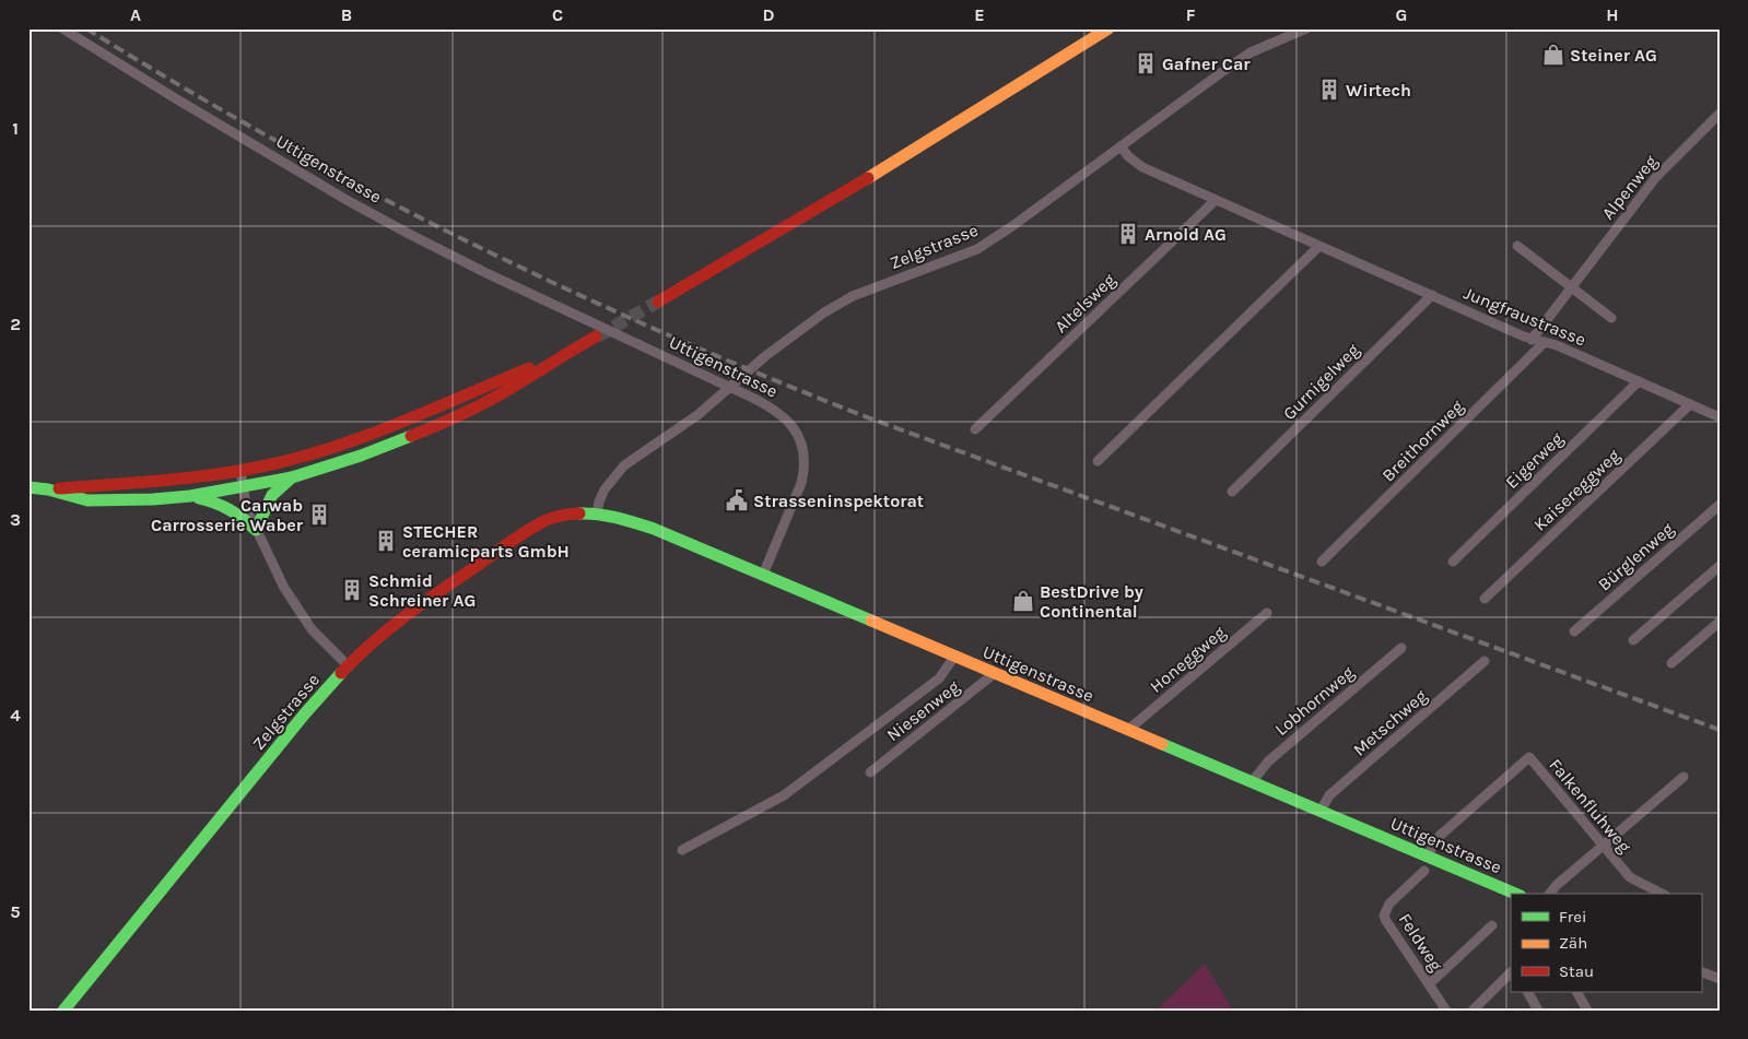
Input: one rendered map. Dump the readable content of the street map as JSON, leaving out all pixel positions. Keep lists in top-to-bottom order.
{
  "streets": {
    "main road": ["Uttigenstrasse", "Zelgstrasse"],
    "street": [
      "Alpenweg",
      "Altelsweg",
      "Jungfraustrasse",
      "Gurnigelweg",
      "Breithornweg",
      "Eigerweg",
      "Kaisereggweg",
      "Bürglenweg",
      "Honeggweg",
      "Lobhornweg",
      "Niesenweg",
      "Metschweg",
      "Falkenfluhweg",
      "Feldweg"
    ]
  },
  "crossings": [
    ["Uttigenstrasse", "Zelgstrasse"],
    ["Uttigenstrasse", "Honeggweg"],
    ["Uttigenstrasse", "Lobhornweg"],
    ["Uttigenstrasse", "Niesenweg"],
    ["Uttigenstrasse", "Metschweg"],
    ["Uttigenstrasse", "Falkenfluhweg"],
    ["Alpenweg", "Jungfraustrasse"],
    ["Zelgstrasse", "Jungfraustrasse"],
    ["Altelsweg", "Jungfraustrasse"],
    ["Jungfraustrasse", "Gurnigelweg"],
    ["Jungfraustrasse", "Breithornweg"],
    ["Jungfraustrasse", "Eigerweg"],
    ["Jungfraustrasse", "Kaisereggweg"]
  ],
  "places": {
    "shop": ["Steiner AG", "BestDrive by Continental"],
    "building": [
      "Gafner Car",
      "Wirtech",
      "Arnold AG",
      "Carwab Carrosserie Waber",
      "STECHER ceramicparts GmbH",
      "Schmid Schreiner AG"
    ],
    "public building": ["Strasseninspektorat"]
  },
  "legend": ["Frei", "Zäh", "Stau"],
  "grid": {
    "columns": [
      "A",
      "B",
      "C",
      "D",
      "E",
      "F",
      "G",
      "H"
    ],
    "rows": [
      "1",
      "2",
      "3",
      "4",
      "5"
    ]
  }
}
